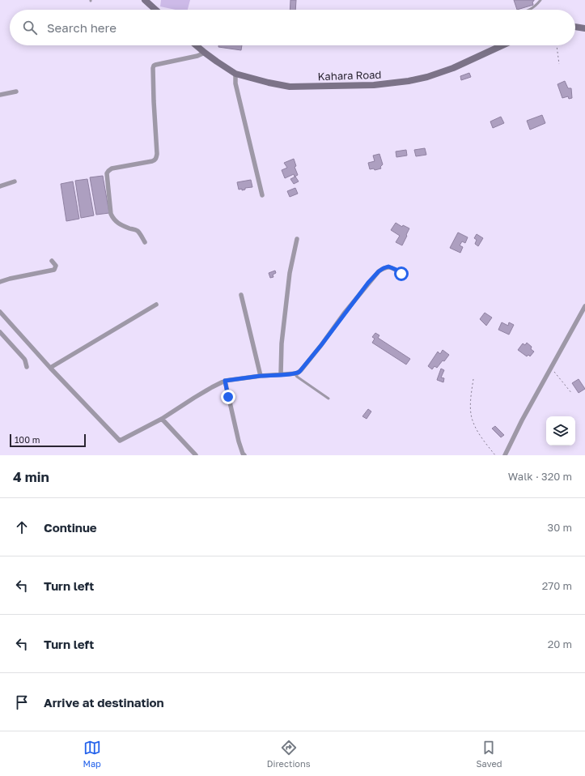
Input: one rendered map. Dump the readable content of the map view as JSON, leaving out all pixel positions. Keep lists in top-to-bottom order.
{
  "streets": {
    "street": ["Kahara Road"]
  },
  "scale_bar": "100 m",
  "page": {
    "search": "Search here",
    "scale": "100 m",
    "heading": ["4 min", "Walk · 320 m"],
    "list": [
      ["Continue", "30 m"],
      ["Turn left", "270 m"],
      ["Turn left", "20 m"],
      "Arrive at destination"
    ],
    "nav": ["Map", "Directions", "Saved"]
  }
}
